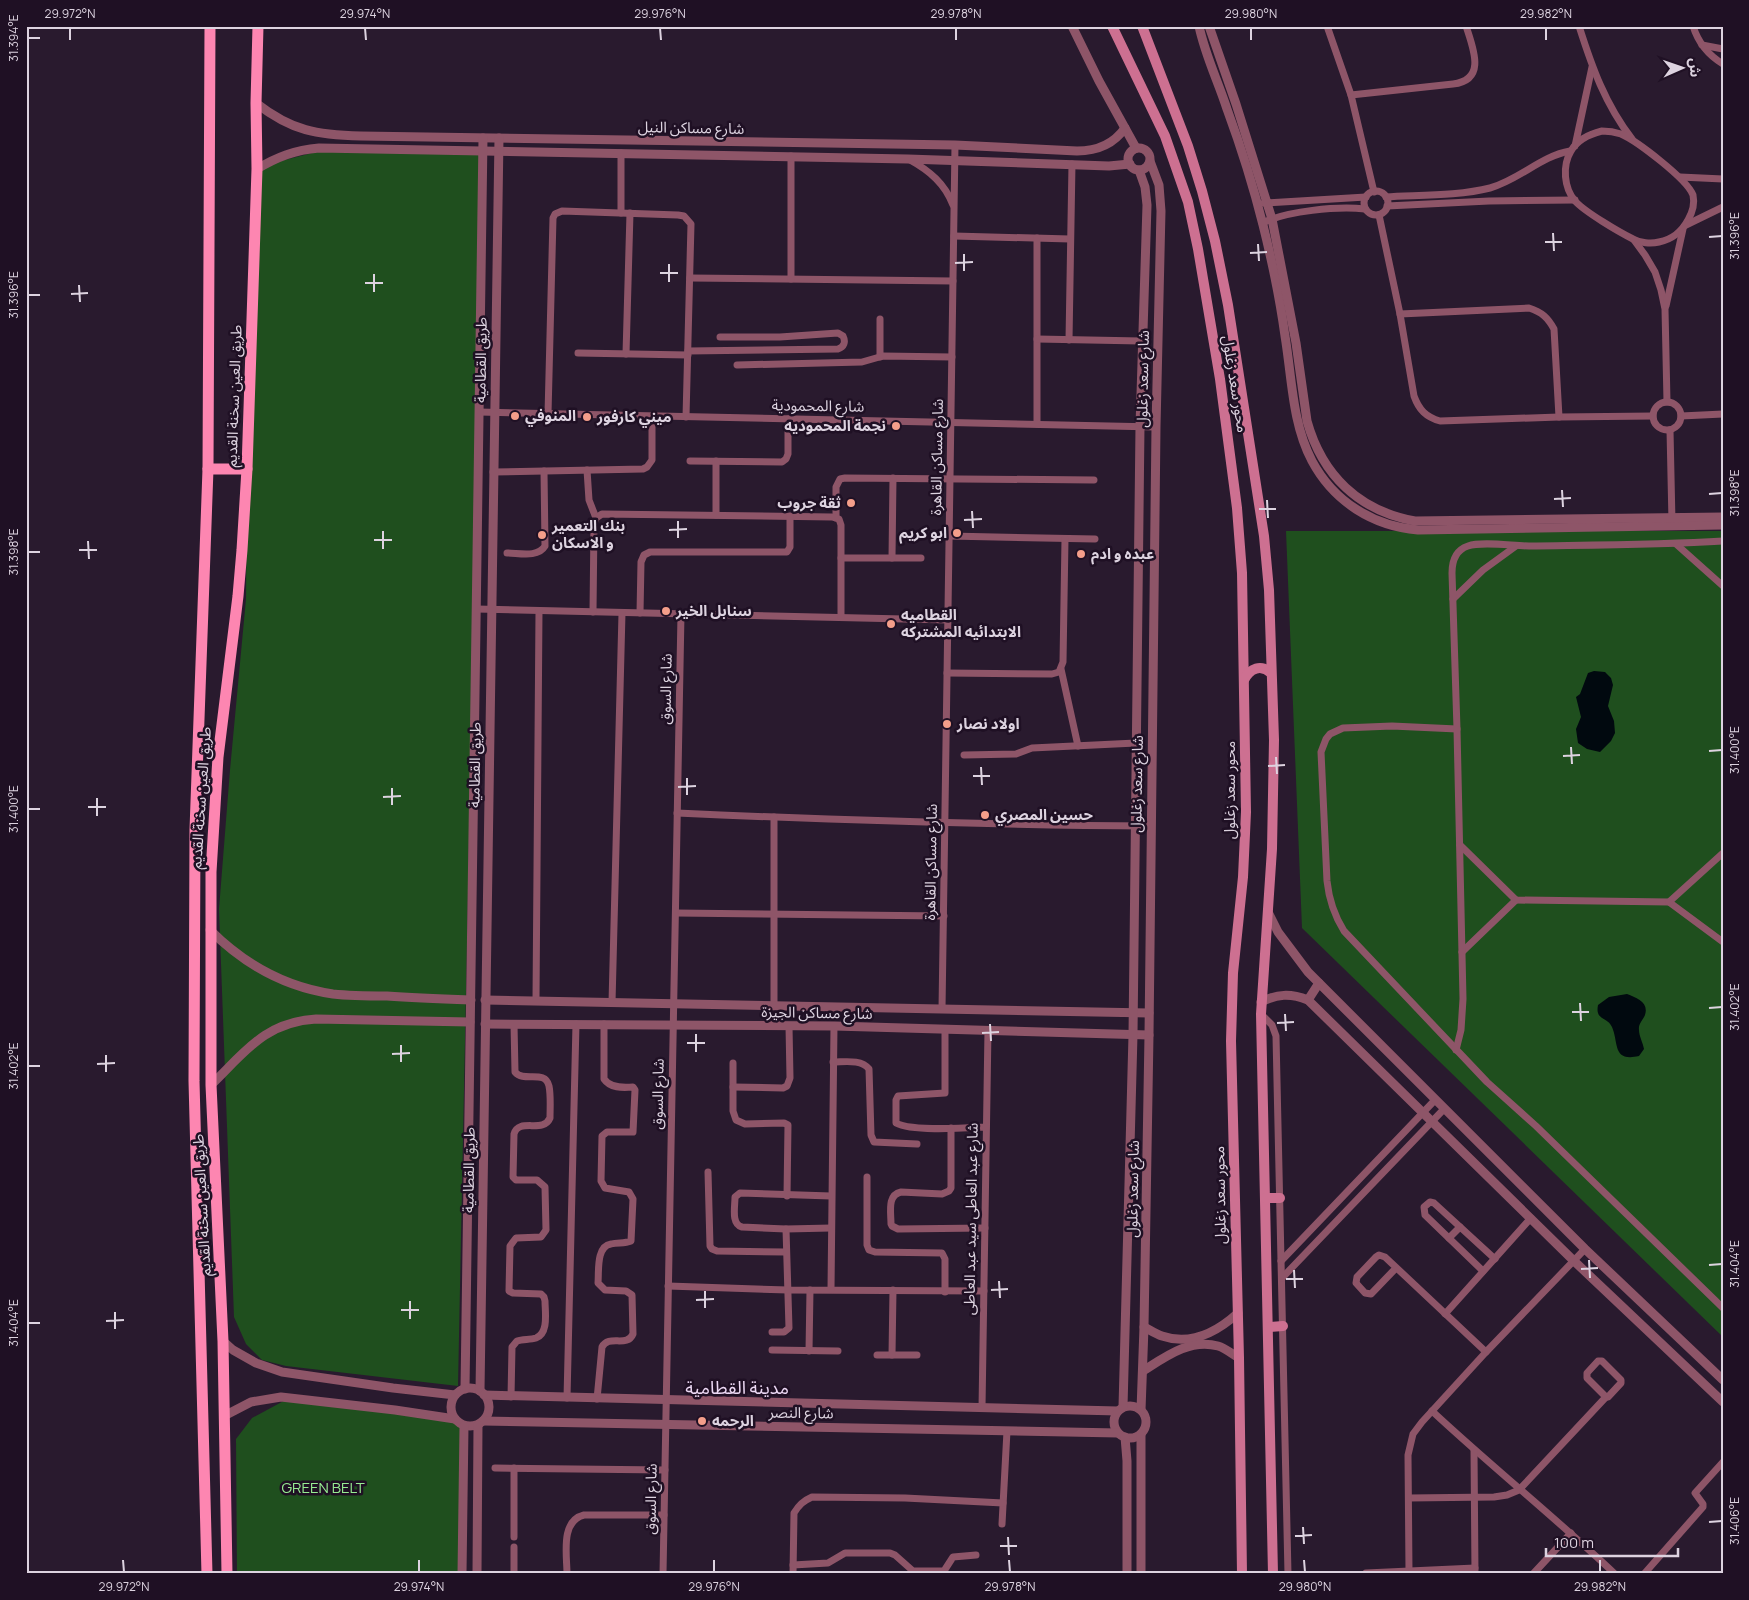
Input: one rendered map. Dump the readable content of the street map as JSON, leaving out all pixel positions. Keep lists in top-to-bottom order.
{
  "streets": {
    "main road": ["محور سعد زغلول", "طريق العين سخنة القديم"],
    "street": [
      "شارع مساكن النيل",
      "طريق القطامية",
      "شارع سعد زغلول",
      "شارع المحمودية",
      "شارع مساكن القاهرة",
      "شارع السوق",
      "شارع مساكن الجيزة",
      "شارع عبد العاطى سيد عبد العاطى",
      "شارع النصر"
    ]
  },
  "crossings": [
    ["شارع مساكن النيل", "طريق القطامية"],
    ["شارع مساكن النيل", "شارع سعد زغلول"],
    ["شارع مساكن النيل", "طريق العين سخنة القديم"],
    ["شارع مساكن النيل", "شارع مساكن القاهرة"],
    ["طريق القطامية", "شارع المحمودية"],
    ["طريق القطامية", "شارع مساكن الجيزة"],
    ["طريق القطامية", "شارع النصر"],
    ["شارع سعد زغلول", "شارع المحمودية"],
    ["شارع سعد زغلول", "شارع مساكن الجيزة"],
    ["شارع سعد زغلول", "شارع النصر"],
    ["شارع المحمودية", "شارع مساكن القاهرة"],
    ["شارع مساكن القاهرة", "شارع مساكن الجيزة"],
    ["شارع السوق", "شارع مساكن الجيزة"],
    ["شارع السوق", "شارع النصر"],
    ["شارع مساكن الجيزة", "شارع عبد العاطى سيد عبد العاطى"],
    ["شارع عبد العاطى سيد عبد العاطى", "شارع النصر"]
  ],
  "districts": ["مدينة القطامية"],
  "parks": ["GREEN BELT"],
  "places": [
    "المنوفي",
    "ميني كارفور",
    "نجمة المحموديه",
    "ثقة جروب",
    "ابو كريم",
    "بنك التعمير و الاسكان",
    "عبده و ادم",
    "سنابل الخير",
    "القطاميه الابتدائيه المشتركه",
    "اولاد نصار",
    "حسين المصري",
    "الرحمه"
  ],
  "scale_bar": "100 m",
  "north": "right",
  "coordinates": [
    "29.972°N",
    "29.974°N",
    "29.976°N",
    "29.978°N",
    "29.980°N",
    "29.982°N",
    "31.394°E",
    "31.396°E",
    "31.398°E",
    "31.400°E",
    "31.402°E",
    "31.404°E",
    "31.406°E"
  ]
}
